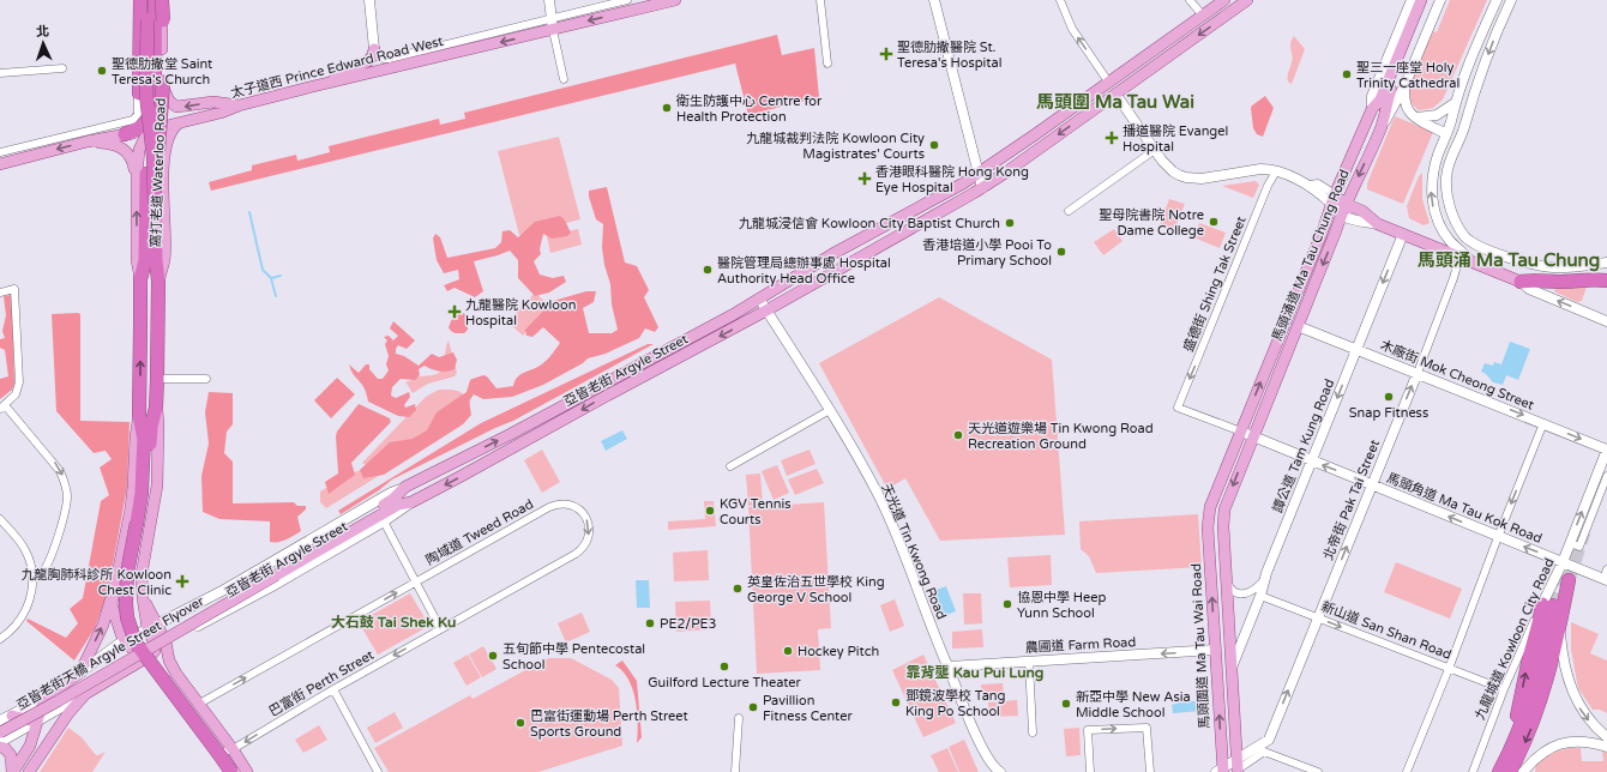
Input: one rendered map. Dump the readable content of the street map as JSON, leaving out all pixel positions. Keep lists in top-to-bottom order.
{
  "streets": {
    "highway": ["窩打老道 Waterloo Road"],
    "main road": [
      "太子道西 Prince Edward Road West",
      "馬頭涌道 Ma Tau Chung Road",
      "亞皆老街 Argyle Street",
      "馬頭圍道 Ma Tau Wai Road",
      "亞皆老街天橋 Argyle Street Flyover"
    ],
    "street": [
      "盛德街 Shing Tak Street",
      "木廠街 Mok Cheong Street",
      "譚公道 Tam Kung Road",
      "北帝街 Pak Tai Street",
      "馬頭角道 Ma Tau Kok Road",
      "陶域道 Tweed Road",
      "天光道 Tin Kwong Road",
      "新山道 San Shan Road",
      "九龍城道 Kowloon City Road",
      "農圃道 Farm Road",
      "巴富街 Perth Street"
    ]
  },
  "crossings": [
    ["太子道西 Prince Edward Road West", "窩打老道 Waterloo Road"],
    ["窩打老道 Waterloo Road", "亞皆老街 Argyle Street"],
    ["馬頭涌道 Ma Tau Chung Road", "木廠街 Mok Cheong Street"],
    ["馬頭涌道 Ma Tau Chung Road", "馬頭角道 Ma Tau Kok Road"],
    ["馬頭涌道 Ma Tau Chung Road", "馬頭圍道 Ma Tau Wai Road"],
    ["盛德街 Shing Tak Street", "馬頭角道 Ma Tau Kok Road"],
    ["亞皆老街 Argyle Street", "天光道 Tin Kwong Road"],
    ["亞皆老街 Argyle Street", "亞皆老街天橋 Argyle Street Flyover"],
    ["木廠街 Mok Cheong Street", "譚公道 Tam Kung Road"],
    ["木廠街 Mok Cheong Street", "北帝街 Pak Tai Street"],
    ["木廠街 Mok Cheong Street", "九龍城道 Kowloon City Road"],
    ["譚公道 Tam Kung Road", "馬頭角道 Ma Tau Kok Road"],
    ["譚公道 Tam Kung Road", "新山道 San Shan Road"],
    ["北帝街 Pak Tai Street", "馬頭角道 Ma Tau Kok Road"],
    ["北帝街 Pak Tai Street", "新山道 San Shan Road"],
    ["馬頭角道 Ma Tau Kok Road", "九龍城道 Kowloon City Road"],
    ["陶域道 Tweed Road", "巴富街 Perth Street"],
    ["天光道 Tin Kwong Road", "農圃道 Farm Road"],
    ["新山道 San Shan Road", "九龍城道 Kowloon City Road"],
    ["農圃道 Farm Road", "馬頭圍道 Ma Tau Wai Road"]
  ],
  "one_way": [
    "盛德街 Shing Tak Street",
    "木廠街 Mok Cheong Street",
    "譚公道 Tam Kung Road",
    "北帝街 Pak Tai Street",
    "馬頭角道 Ma Tau Kok Road",
    "陶域道 Tweed Road",
    "新山道 San Shan Road",
    "農圃道 Farm Road",
    "巴富街 Perth Street"
  ],
  "districts": [
    "馬頭圍 Ma Tau Wai",
    "馬頭涌 Ma Tau Chung",
    "大石鼓 Tai Shek Ku",
    "靠背壟 Kau Pui Lung"
  ],
  "places": {
    "health": [
      "聖德肋撒醫院 St. Teresa's Hospital",
      "播道醫院 Evangel Hospital",
      "香港眼科醫院 Hong Kong Eye Hospital",
      "九龍醫院 Kowloon Hospital",
      "九龍胸肺科診所 Kowloon Chest Clinic"
    ],
    "other": [
      "聖德肋撒堂 Saint Teresa's Church",
      "聖三一座堂 Holy Trinity Cathedral",
      "衛生防護中心 Centre for Health Protection",
      "九龍城裁判法院 Kowloon City Magistrates' Courts",
      "聖母院書院 Notre Dame College",
      "九龍城浸信會 Kowloon City Baptist Church",
      "香港培道小學 Pooi To Primary School",
      "醫院管理局總辦事處 Hospital Authority Head Office",
      "Snap Fitness",
      "天光道遊樂場 Tin Kwong Road Recreation Ground",
      "KGV Tennis Courts",
      "英皇佐治五世學校 King George V School",
      "協恩中學 Heep Yunn School",
      "PE2/PE3",
      "Hockey Pitch",
      "五旬節中學 Pentecostal School",
      "Guilford Lecture Theater",
      "鄧鏡波學校 Tang King Po School",
      "新亞中學 New Asia Middle School",
      "Pavillion Fitness Center",
      "巴富街運動場 Perth Street Sports Ground"
    ]
  },
  "north": "top"
}
